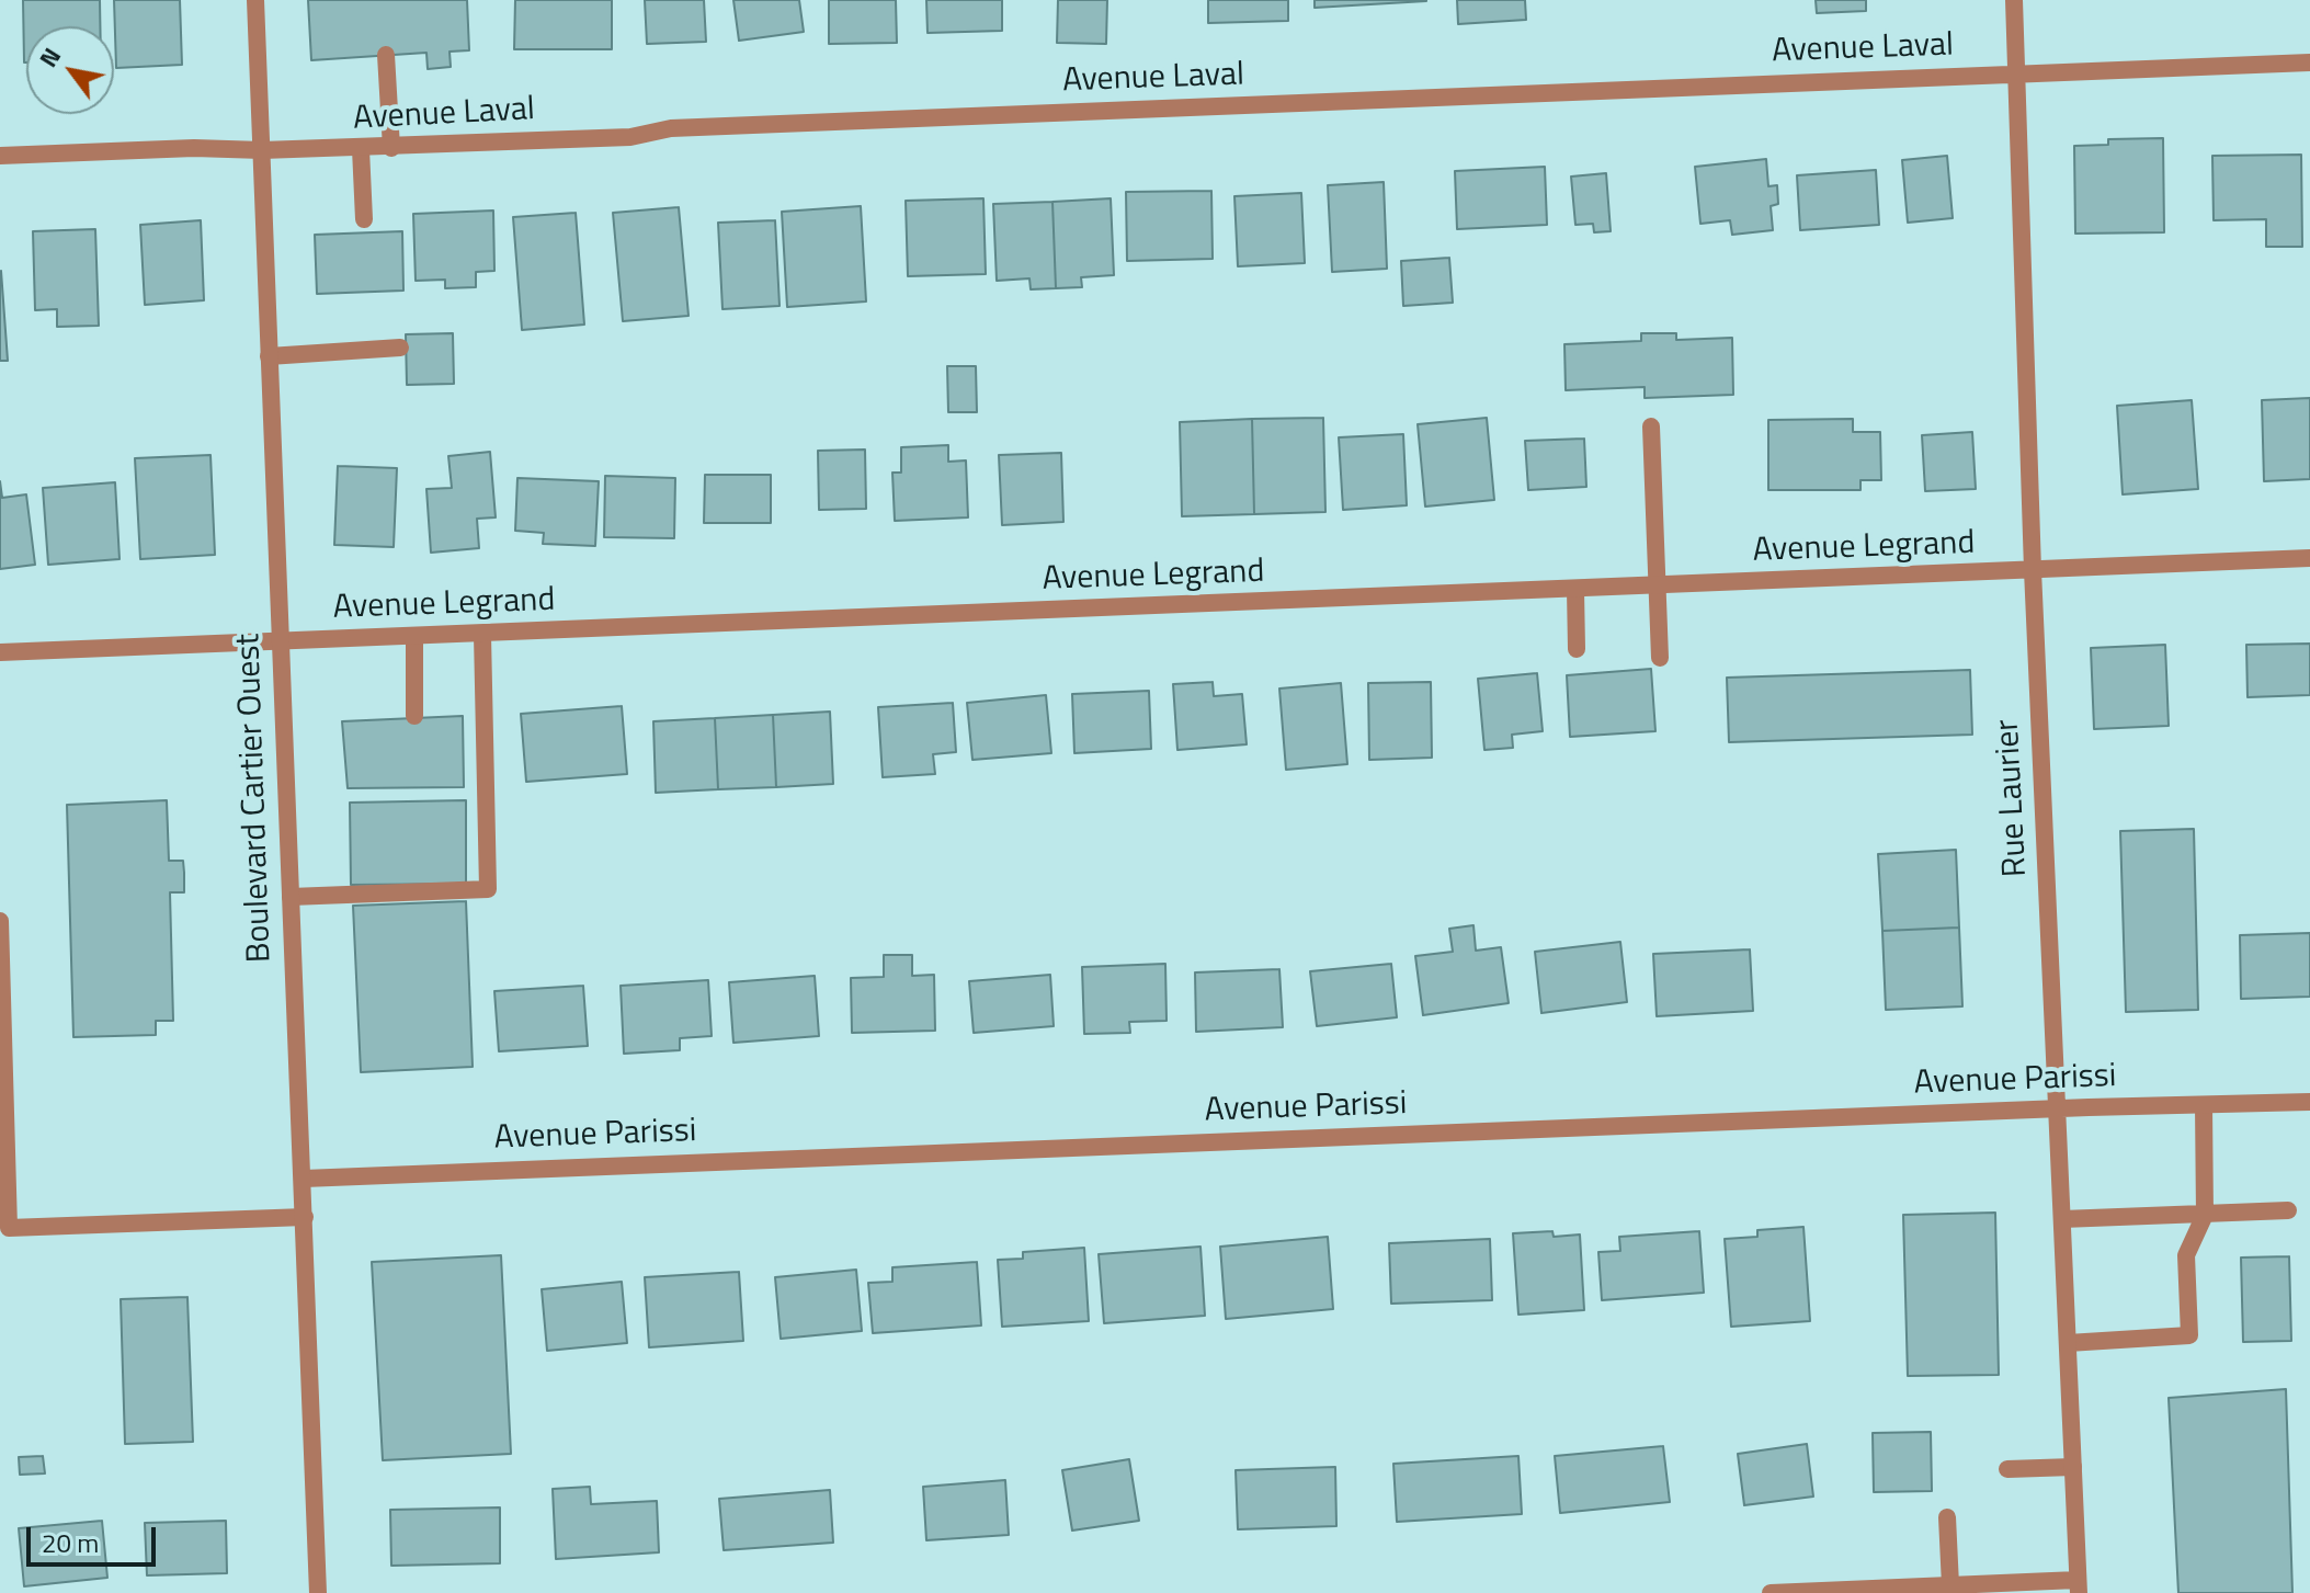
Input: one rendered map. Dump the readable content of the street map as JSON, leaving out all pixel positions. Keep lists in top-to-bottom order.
{
  "streets": {
    "street": [
      "Avenue Laval",
      "Avenue Legrand",
      "Boulevard Cartier Ouest",
      "Rue Laurier",
      "Avenue Parissi"
    ]
  },
  "crossings": [
    ["Avenue Laval", "Boulevard Cartier Ouest"],
    ["Avenue Laval", "Rue Laurier"],
    ["Avenue Legrand", "Boulevard Cartier Ouest"],
    ["Avenue Legrand", "Rue Laurier"],
    ["Boulevard Cartier Ouest", "Avenue Parissi"],
    ["Rue Laurier", "Avenue Parissi"]
  ],
  "scale_bar": "20 m",
  "north": "top left"
}
